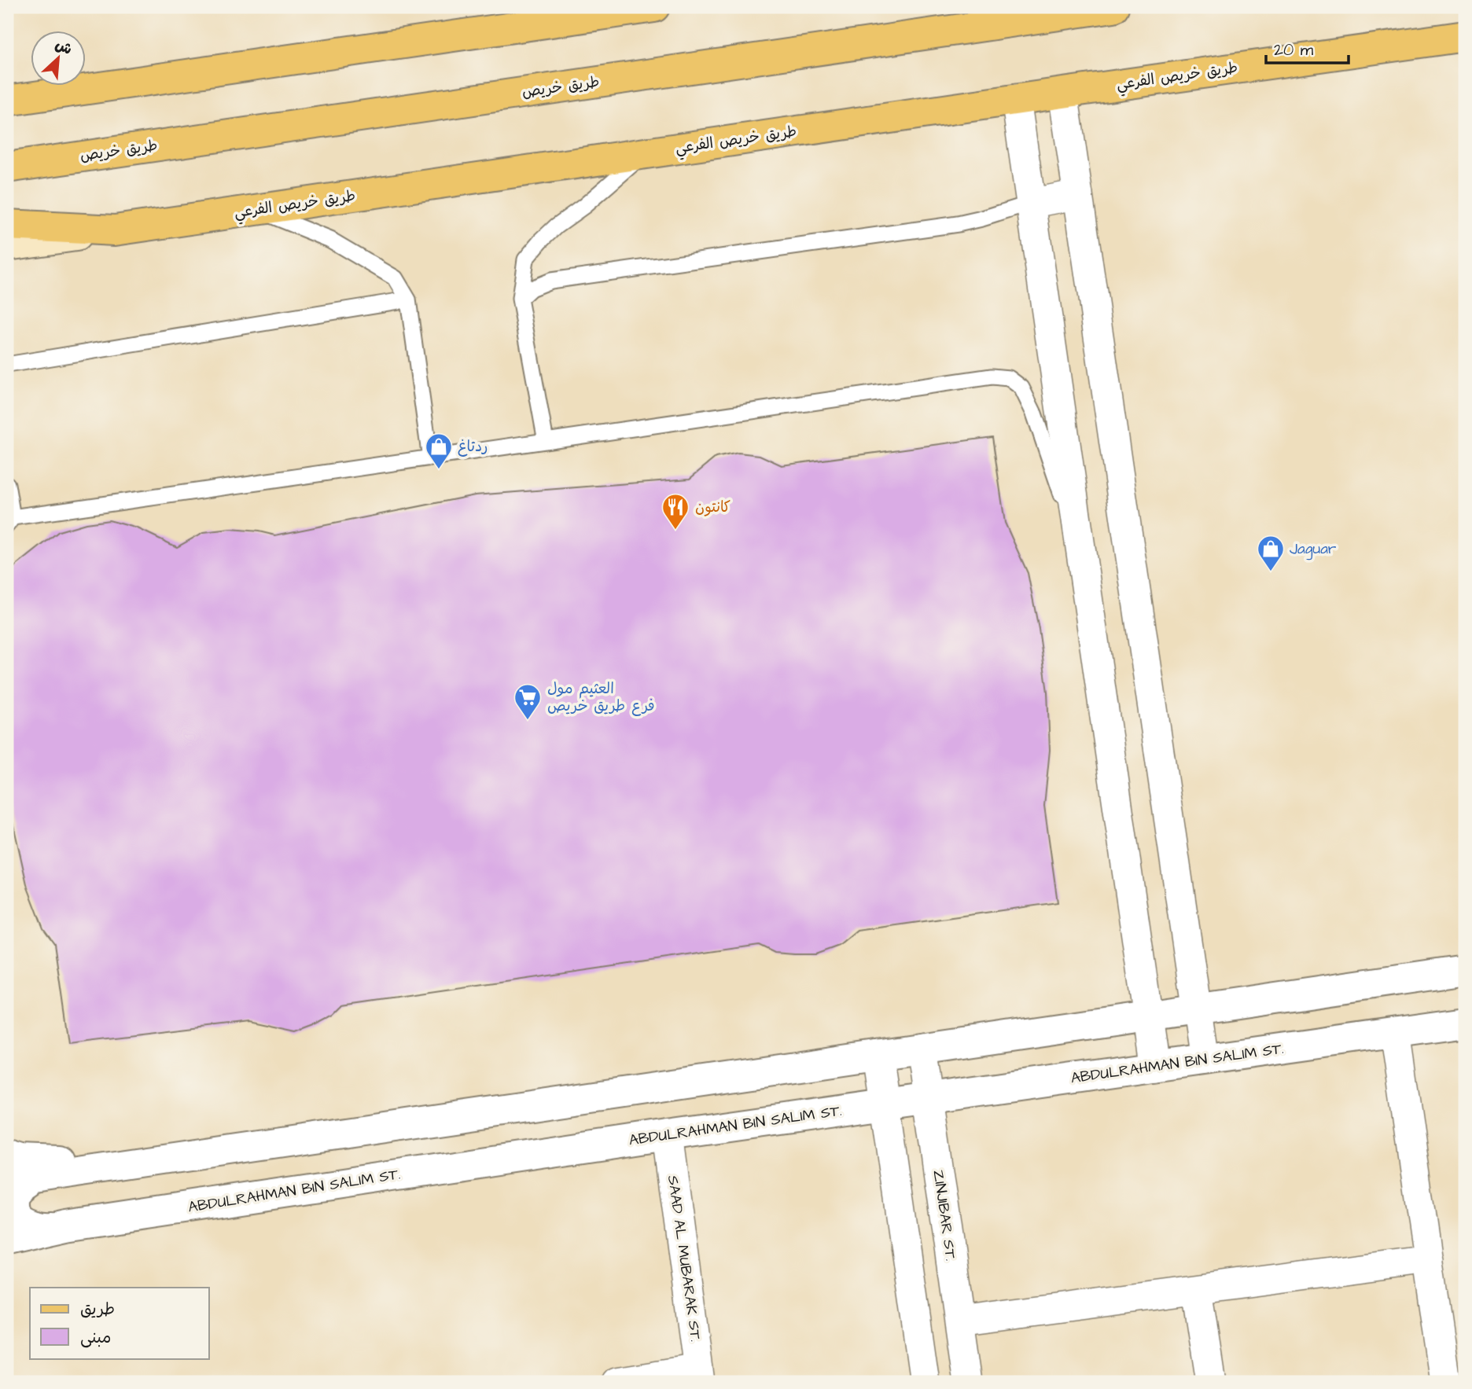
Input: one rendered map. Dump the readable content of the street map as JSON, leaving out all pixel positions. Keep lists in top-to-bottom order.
{
  "streets": {
    "main road": ["طريق خريص الفرعي", "طريق خريص"],
    "street": ["ABDULRAHMAN BIN SALIM ST.", "ZINJIBAR ST.", "SAAD AL MUBARAK ST."]
  },
  "crossings": [
    ["ABDULRAHMAN BIN SALIM ST.", "ZINJIBAR ST."],
    ["ABDULRAHMAN BIN SALIM ST.", "SAAD AL MUBARAK ST."]
  ],
  "places": {
    "shop": ["ردتاغ", "Jaguar"],
    "restaurant": ["كانتون"],
    "supermarket": ["العثيم مول فرع طريق خريص"]
  },
  "legend": ["طريق", "مبنى"],
  "scale_bar": "20 m",
  "north": "top right"
}
